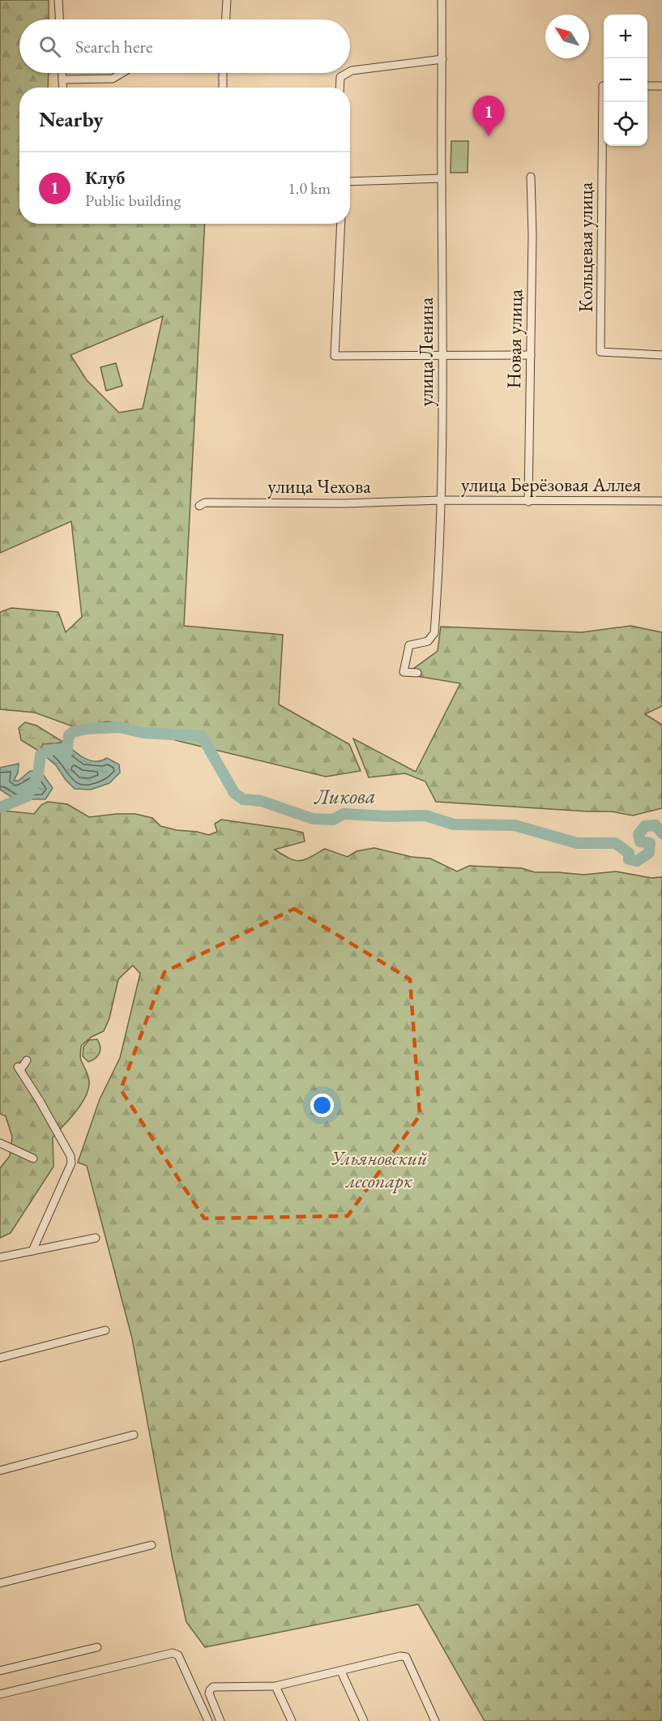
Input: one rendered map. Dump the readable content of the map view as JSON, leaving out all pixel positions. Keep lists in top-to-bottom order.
{
  "streets": {
    "street": [
      "Кольцевая улица",
      "Новая улица",
      "улица Ленина",
      "улица Берёзовая Аллея",
      "улица Чехова"
    ]
  },
  "crossings": [
    ["Новая улица", "улица Берёзовая Аллея"],
    ["улица Ленина", "улица Берёзовая Аллея"],
    ["улица Ленина", "улица Чехова"],
    ["улица Берёзовая Аллея", "улица Чехова"]
  ],
  "water": ["Ликова"],
  "parks": ["Ульяновский лесопарк"],
  "north": "top left",
  "page": {
    "map_buttons": ["+", "−"],
    "search": "Search here",
    "heading": "Nearby",
    "pins": "1",
    "list": [
      {
        "mark": "1",
        "name": "Клуб",
        "note": "Public building",
        "value": "1.0 km"
      }
    ]
  }
}
